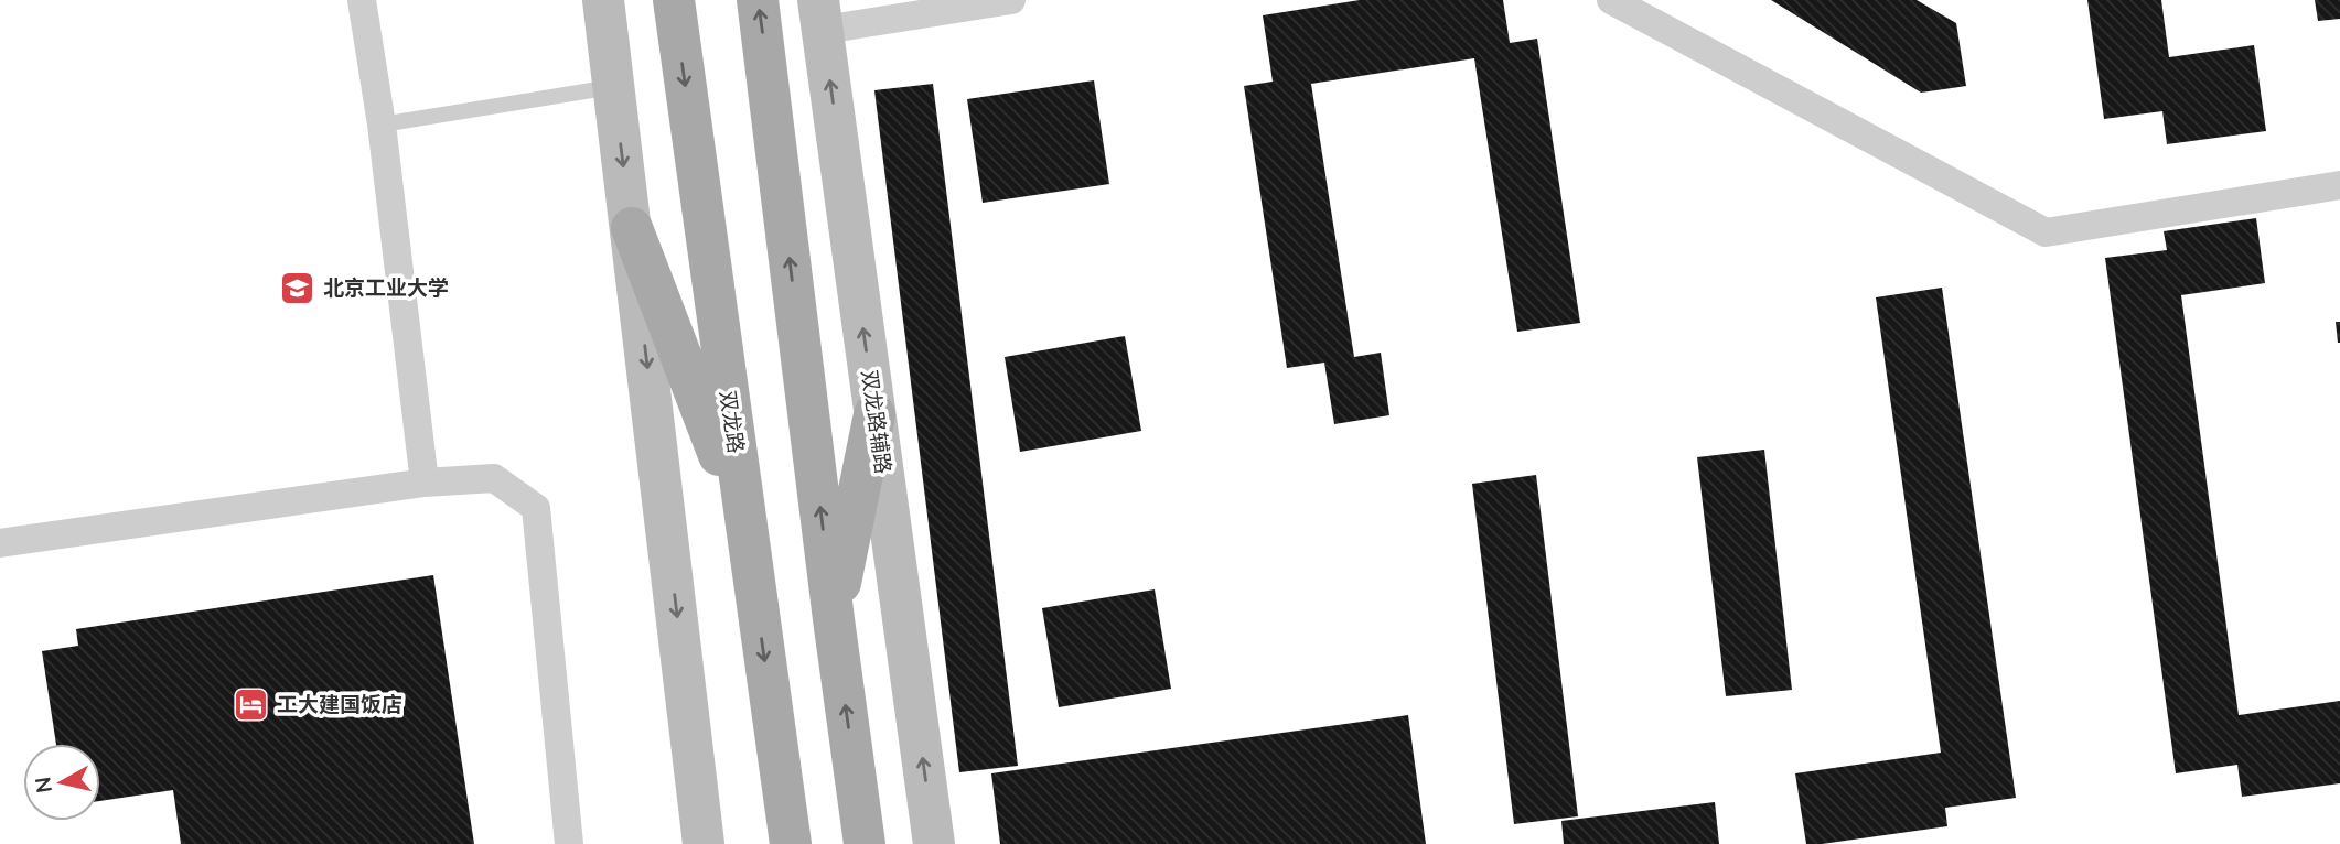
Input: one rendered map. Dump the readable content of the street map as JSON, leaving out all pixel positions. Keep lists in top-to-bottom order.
{
  "streets": {
    "main road": ["双龙路", "双龙路辅路"]
  },
  "places": {
    "school or university": ["北京工业大学"],
    "hotel": ["工大建国饭店"]
  },
  "north": "left"
}
